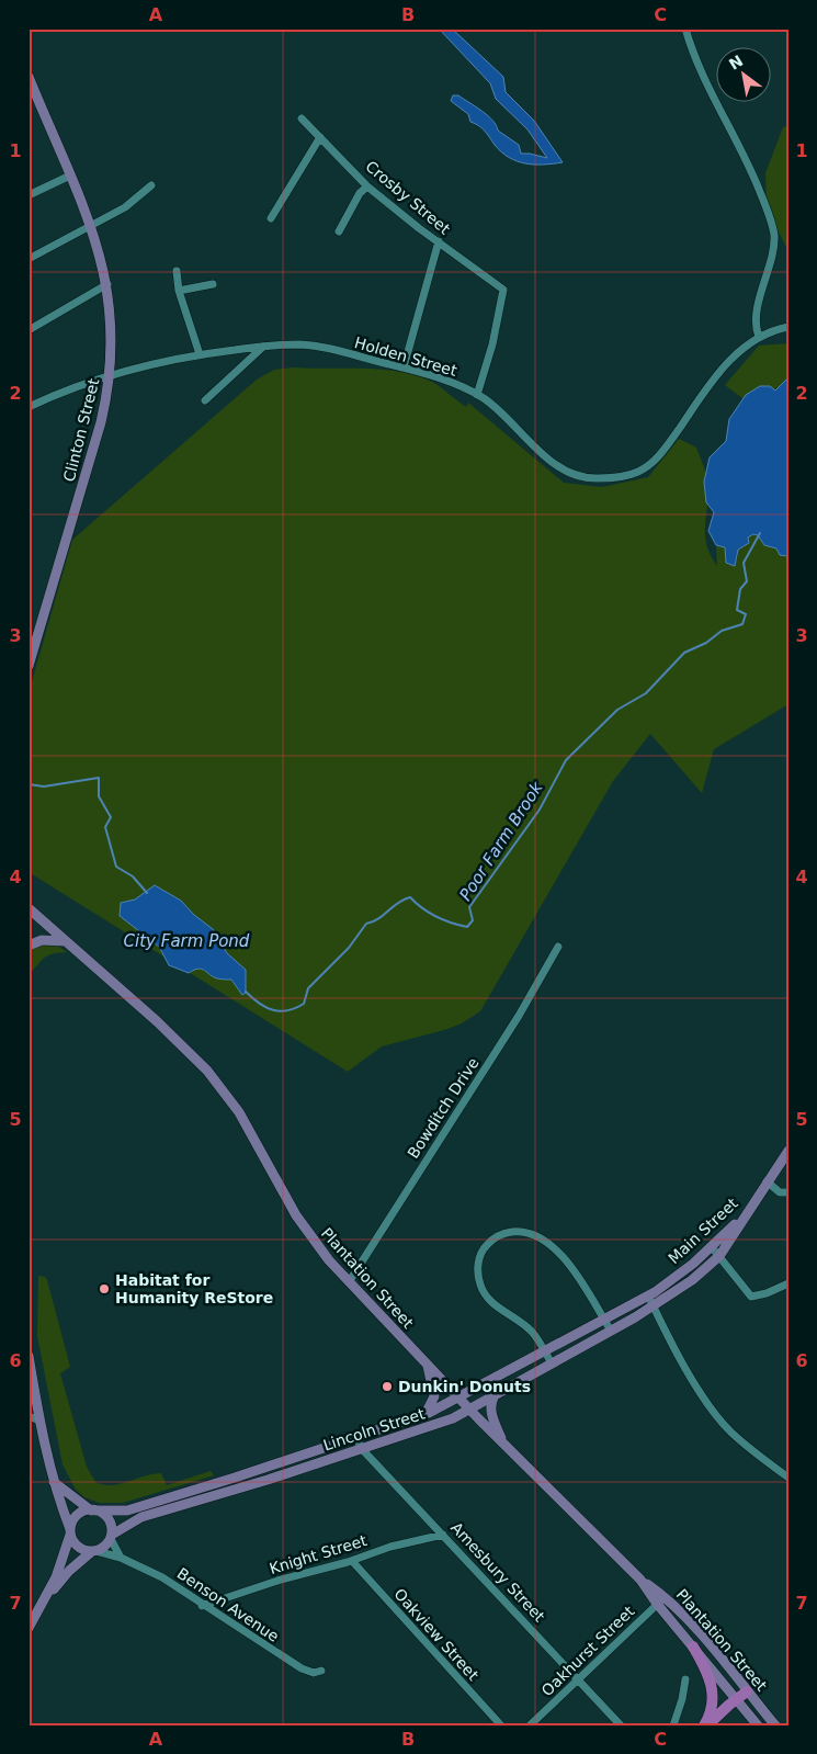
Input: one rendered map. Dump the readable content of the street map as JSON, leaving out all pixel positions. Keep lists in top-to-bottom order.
{
  "streets": {
    "main road": [
      "Clinton Street",
      "Main Street",
      "Plantation Street",
      "Lincoln Street"
    ],
    "street": [
      "Crosby Street",
      "Holden Street",
      "Bowditch Drive",
      "Knight Street",
      "Amesbury Street",
      "Benson Avenue",
      "Oakview Street",
      "Oakhurst Street"
    ]
  },
  "crossings": [
    ["Crosby Street", "Holden Street"],
    ["Holden Street", "Clinton Street"],
    ["Bowditch Drive", "Plantation Street"],
    ["Main Street", "Lincoln Street"],
    ["Plantation Street", "Lincoln Street"],
    ["Plantation Street", "Oakhurst Street"],
    ["Lincoln Street", "Amesbury Street"],
    ["Lincoln Street", "Benson Avenue"],
    ["Knight Street", "Amesbury Street"],
    ["Knight Street", "Benson Avenue"],
    ["Knight Street", "Oakview Street"],
    ["Amesbury Street", "Oakhurst Street"]
  ],
  "water": ["Poor Farm Brook", "City Farm Pond"],
  "places": ["Habitat for Humanity ReStore", "Dunkin' Donuts"],
  "north": "top left",
  "grid": {
    "columns": ["A", "B", "C"],
    "rows": [
      "1",
      "2",
      "3",
      "4",
      "5",
      "6",
      "7"
    ]
  }
}
